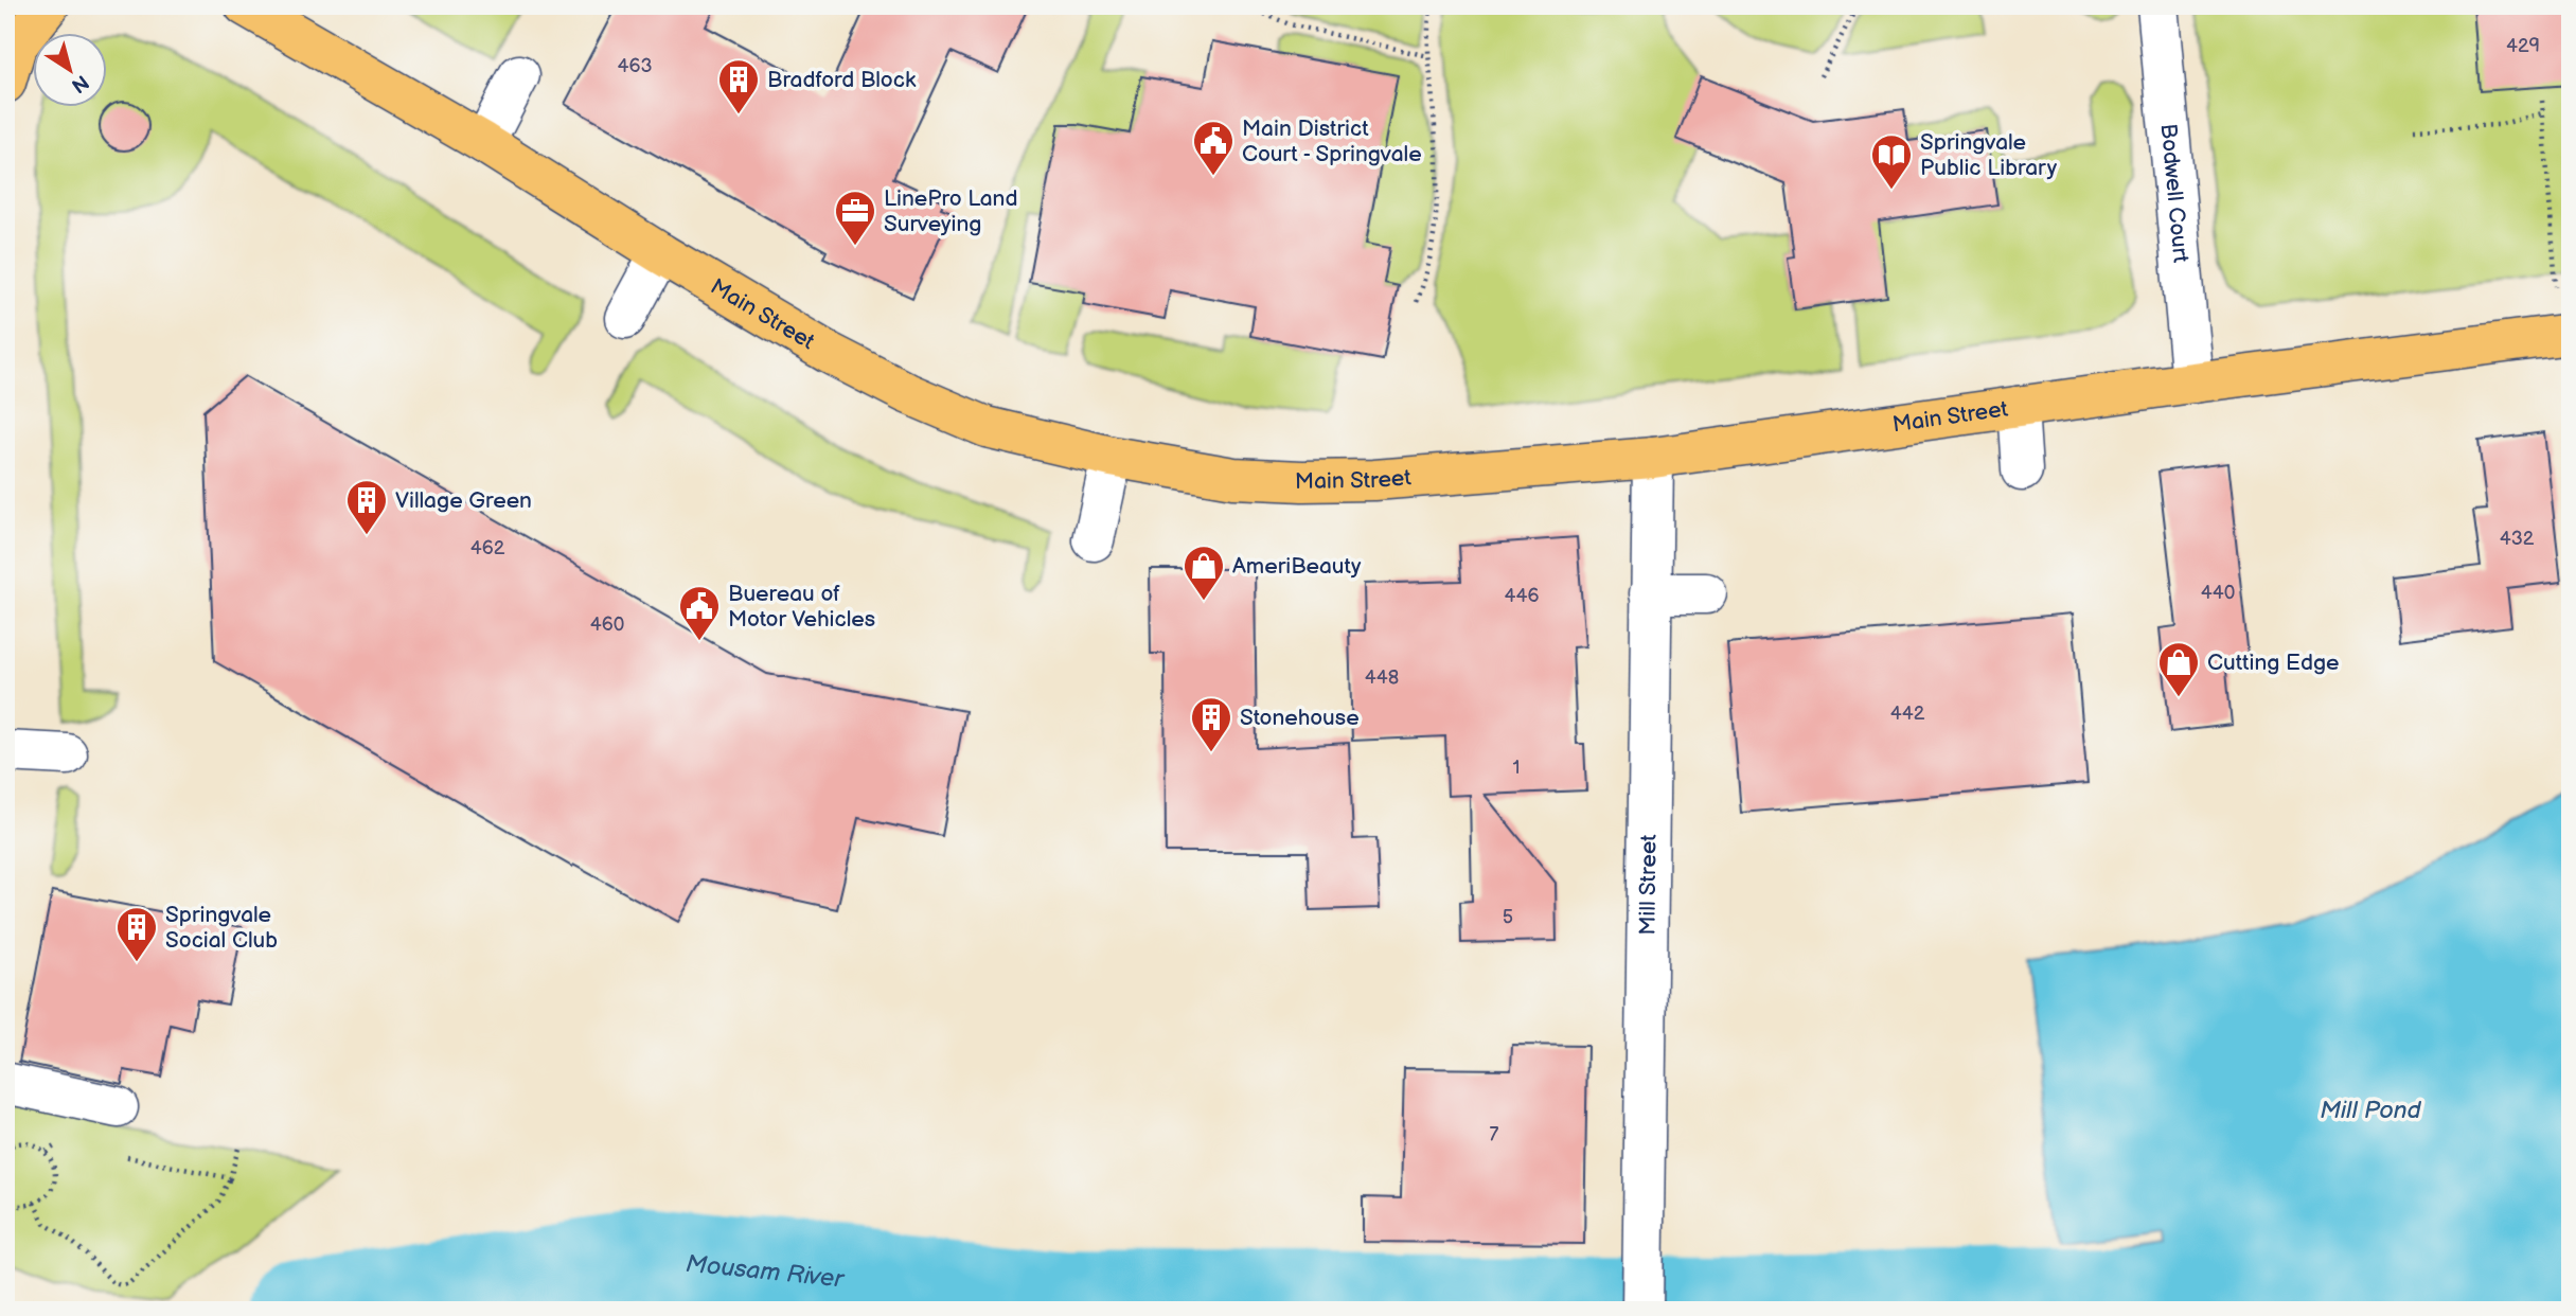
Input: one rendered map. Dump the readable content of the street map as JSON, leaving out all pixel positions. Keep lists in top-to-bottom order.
{
  "streets": {
    "main road": ["Main Street"],
    "street": ["Bodwell Court", "Mill Street"]
  },
  "crossings": [
    ["Bodwell Court", "Main Street"],
    ["Main Street", "Mill Street"]
  ],
  "water": ["Mill Pond", "Mousam River"],
  "places": {
    "building": [
      "Bradford Block",
      "Village Green",
      "Stonehouse",
      "Springvale Social Club"
    ],
    "public building": ["Main District Court - Springvale", "Buereau of Motor Vehicles"],
    "library": ["Springvale Public Library"],
    "office": ["LinePro Land Surveying"],
    "shop": ["AmeriBeauty", "Cutting Edge"]
  },
  "house_numbers": [
    "429",
    "463",
    "432",
    "462",
    "440",
    "446",
    "460",
    "448",
    "442",
    "1",
    "5",
    "7"
  ],
  "north": "bottom right"
}
